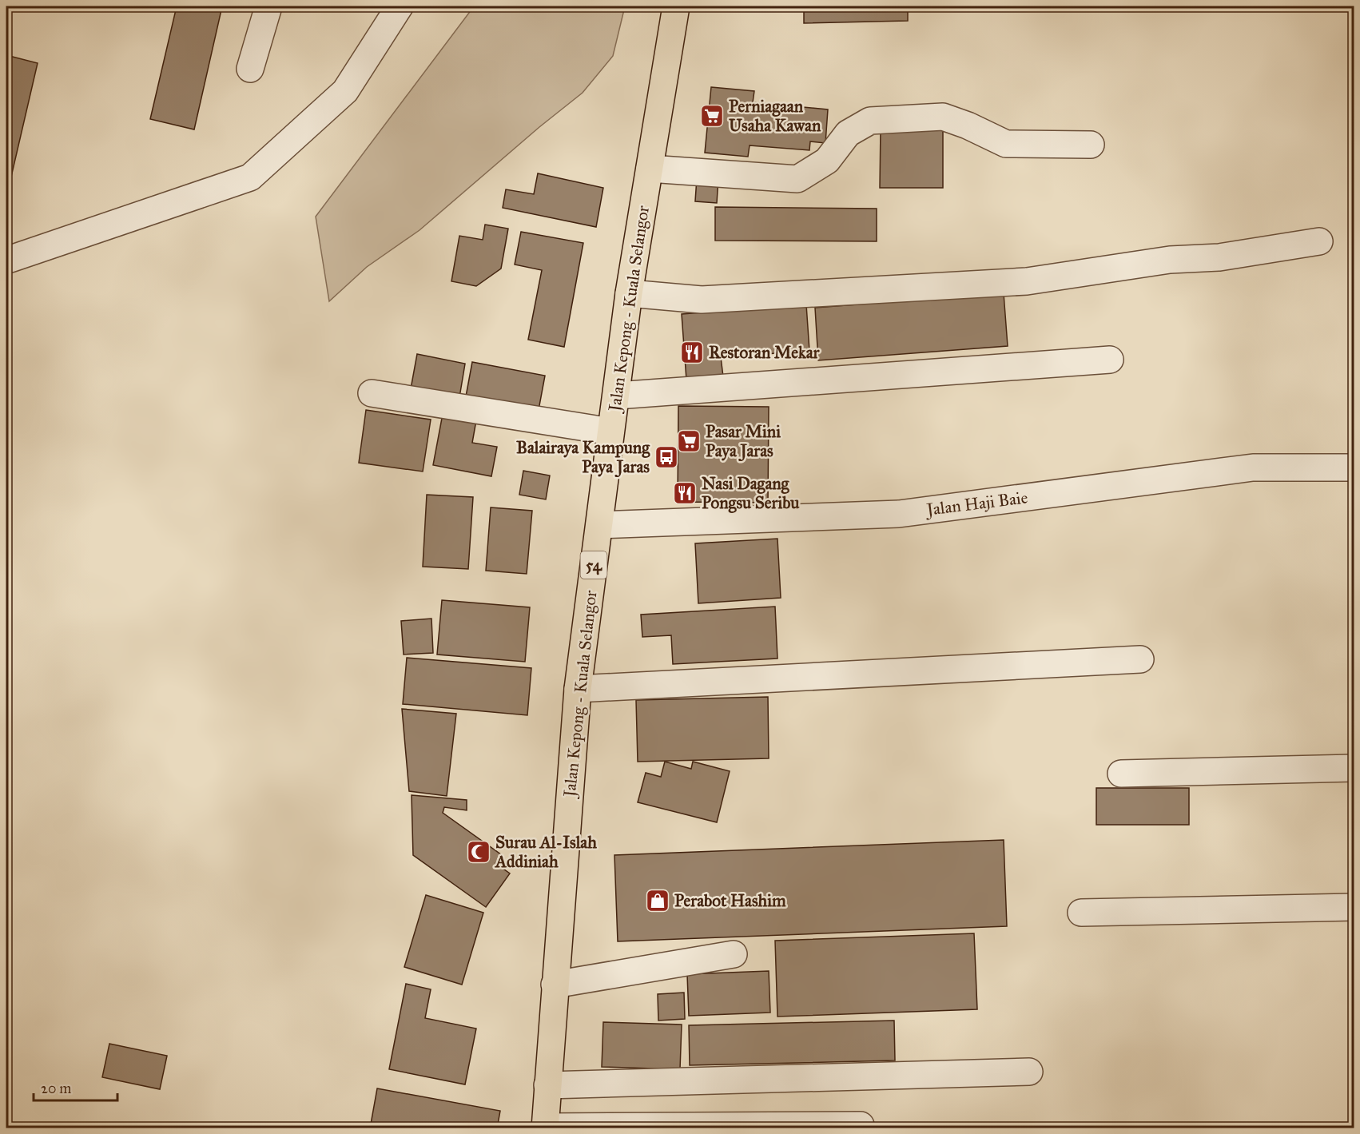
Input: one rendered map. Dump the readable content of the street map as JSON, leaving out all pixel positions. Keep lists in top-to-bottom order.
{
  "streets": {
    "highway": ["Jalan Kepong - Kuala Selangor", "54"],
    "street": ["Jalan Haji Baie"]
  },
  "crossings": [
    ["Jalan Kepong - Kuala Selangor", "Jalan Haji Baie"]
  ],
  "places": {
    "supermarket": ["Perniagaan Usaha Kawan", "Pasar Mini Paya Jaras"],
    "restaurant": ["Restoran Mekar", "Nasi Dagang Pongsu Seribu"],
    "bus stop": ["Balairaya Kampung Paya Jaras"],
    "mosque": ["Surau Al-Islah Addiniah"],
    "shop": ["Perabot Hashim"]
  },
  "scale_bar": "20 m"
}
